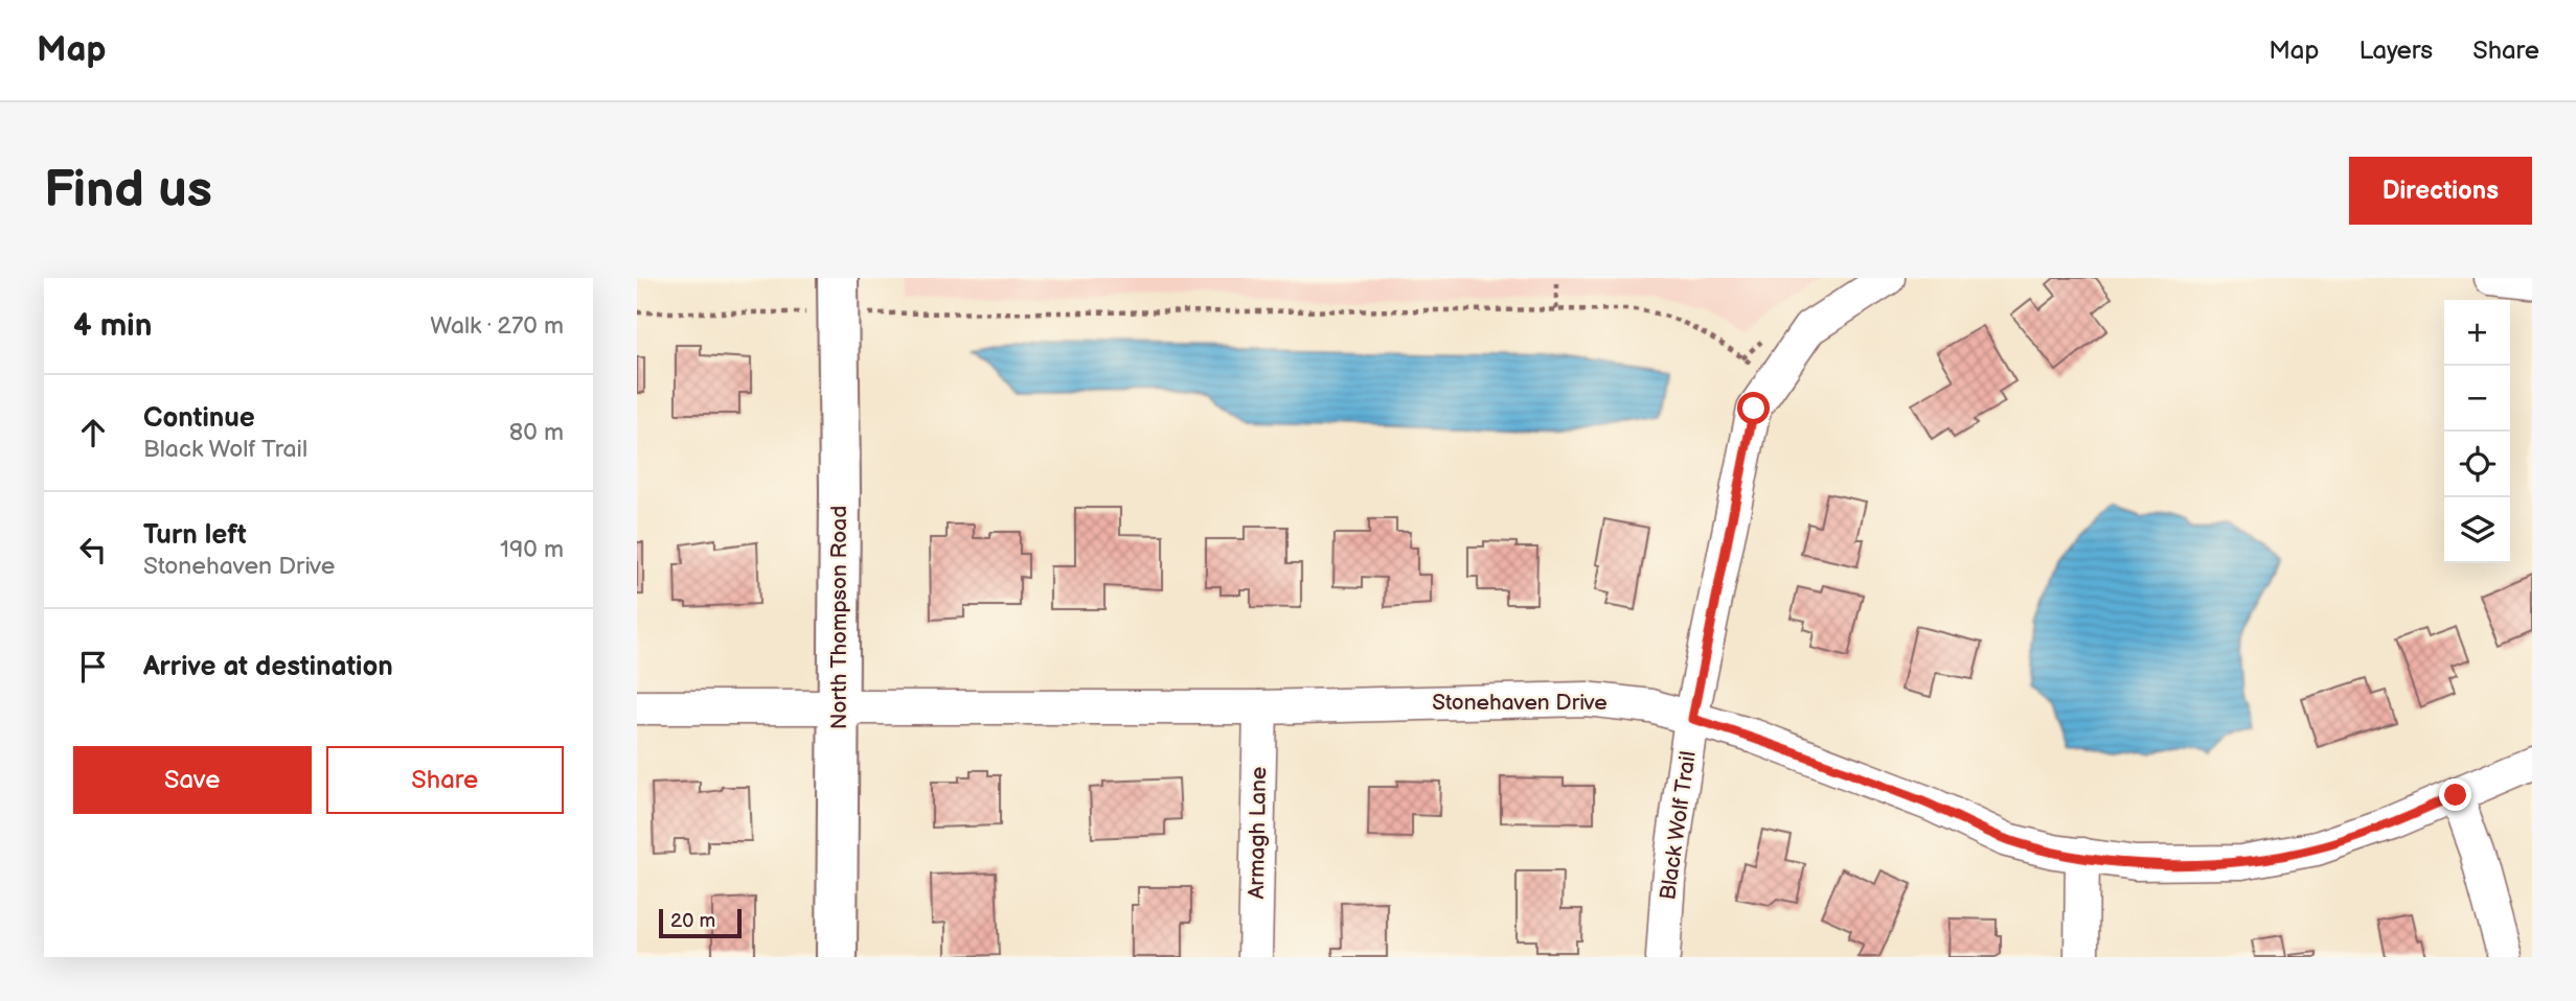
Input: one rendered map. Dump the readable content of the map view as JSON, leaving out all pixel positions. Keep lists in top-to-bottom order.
{
  "streets": {
    "street": [
      "North Thompson Road",
      "Stonehaven Drive",
      "Black Wolf Trail",
      "Armagh Lane"
    ]
  },
  "crossings": [
    ["North Thompson Road", "Stonehaven Drive"],
    ["Stonehaven Drive", "Black Wolf Trail"],
    ["Stonehaven Drive", "Armagh Lane"]
  ],
  "scale_bar": "20 m",
  "page": {
    "header": "Map",
    "nav": ["Map", "Layers", "Share"],
    "buttons": [
      "Directions",
      ["Save", "Share"]
    ],
    "title": "Find us",
    "heading": ["4 min", "Walk · 270 m"],
    "map_buttons": ["+", "−"],
    "list": [
      ["Continue", "Black Wolf Trail", "80 m"],
      ["Turn left", "Stonehaven Drive", "190 m"],
      "Arrive at destination"
    ],
    "scale": "20 m"
  }
}
